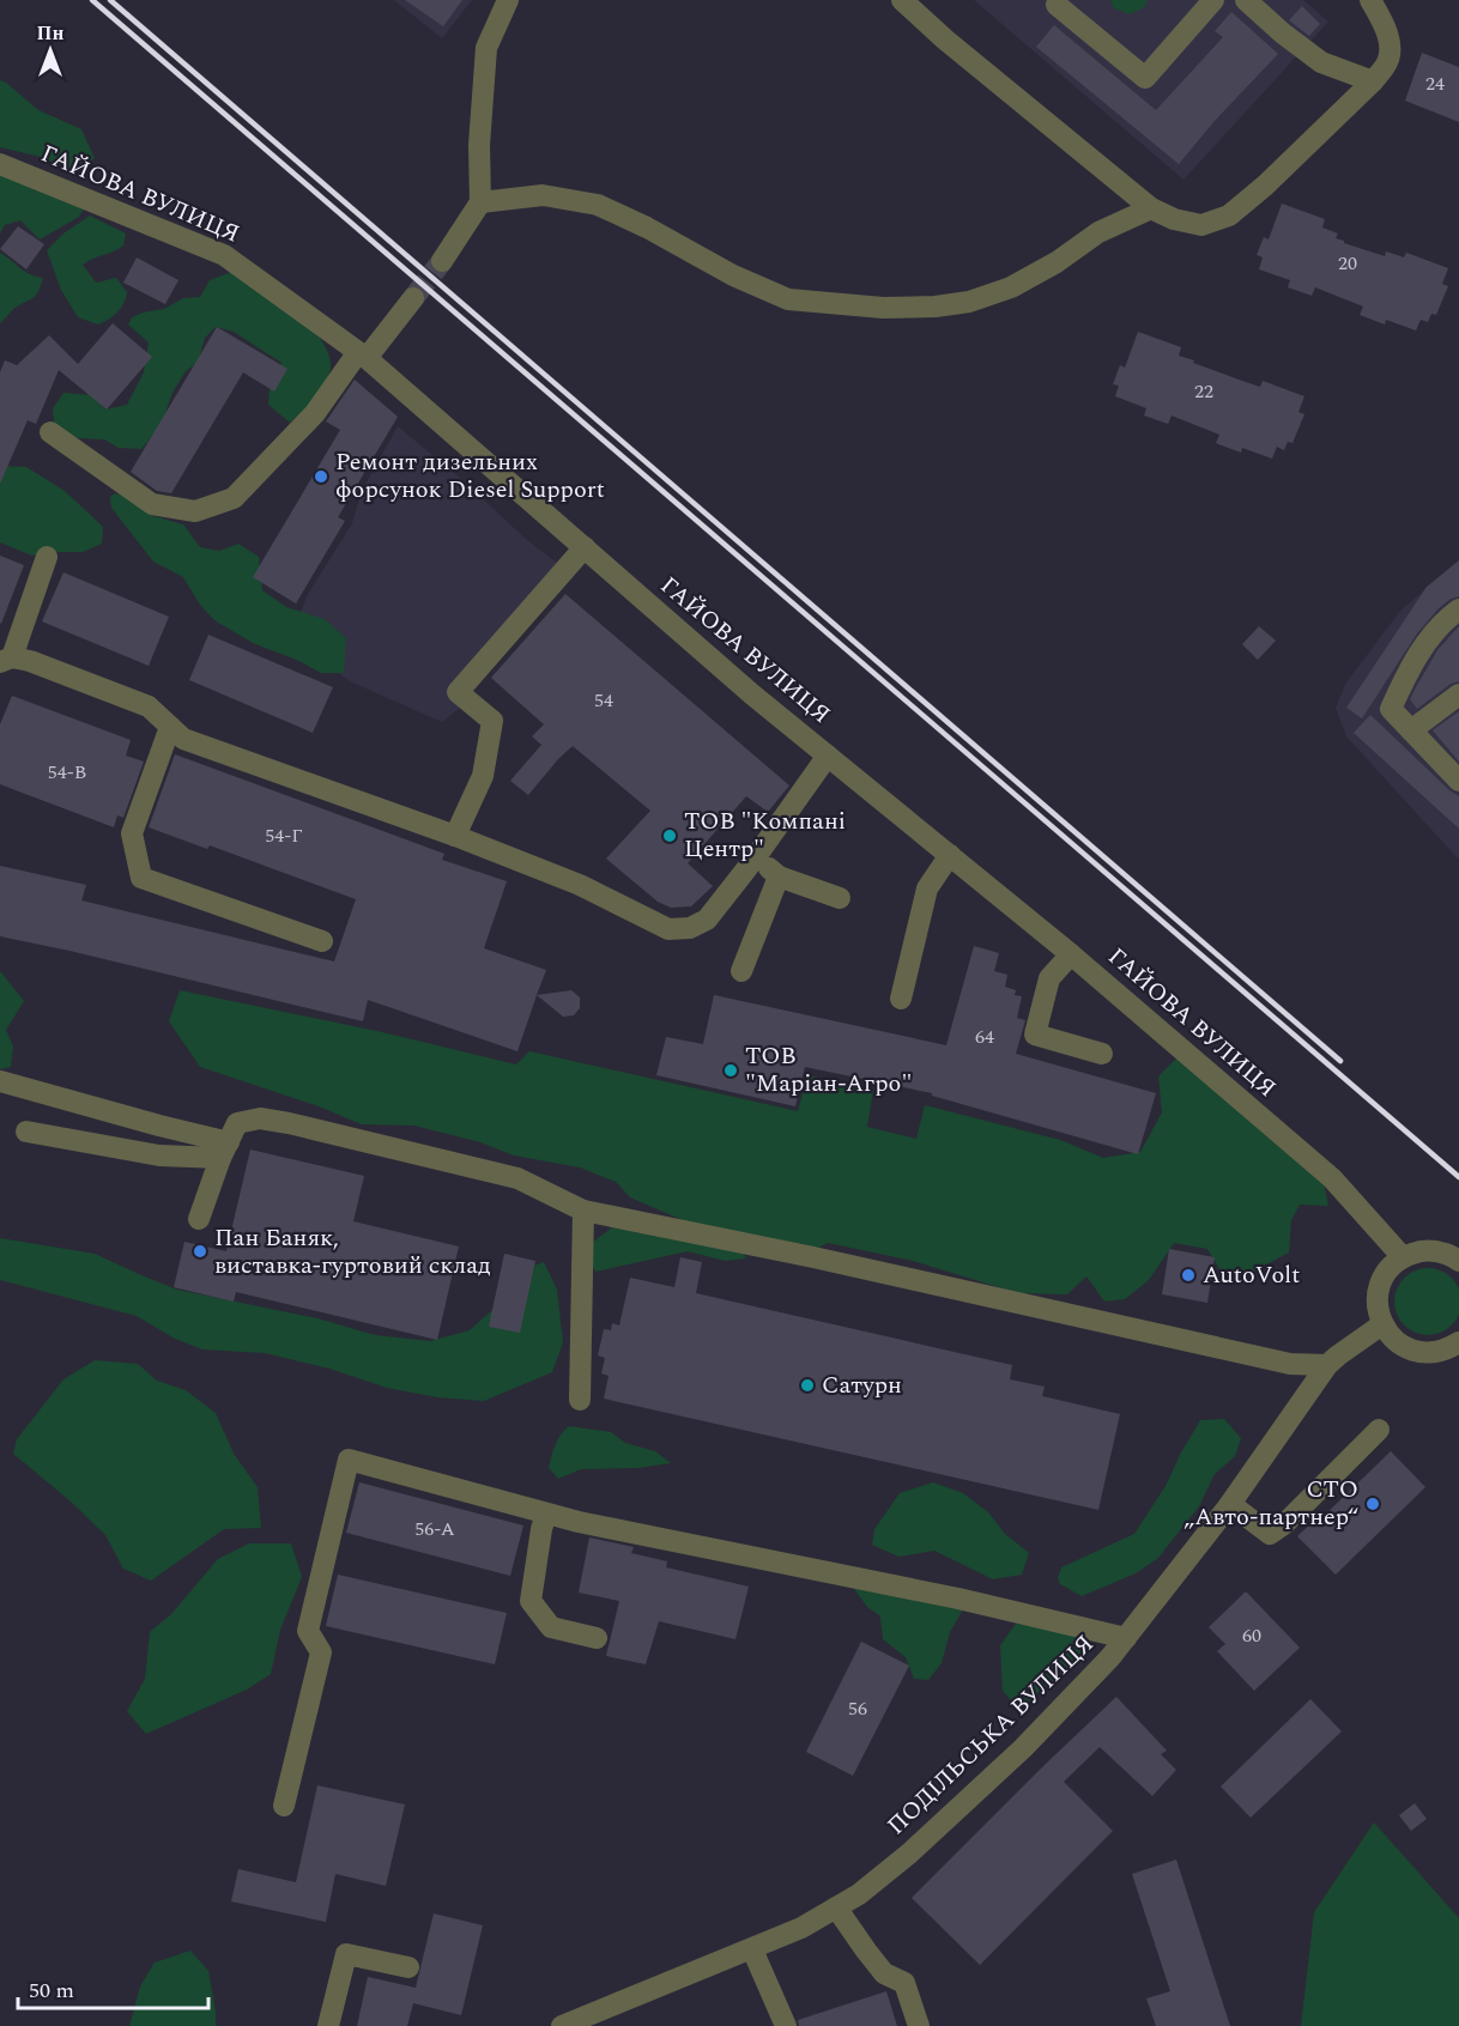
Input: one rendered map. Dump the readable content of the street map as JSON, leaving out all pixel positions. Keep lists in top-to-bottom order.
{
  "streets": {
    "street": ["ГАЙОВА ВУЛИЦЯ", "ПОДІЛЬСЬКА ВУЛИЦЯ"]
  },
  "places": [
    "Ремонт дизельних форсунок Diesel Support",
    "ТОВ \"Компані Центр\"",
    "ТОВ \"Маріан-Агро\"",
    "Пан Баняк, виставка-гуртовий склад",
    "AutoVolt",
    "Сатурн",
    "СТО „Авто-партнер“"
  ],
  "house_numbers": [
    "24",
    "20",
    "22",
    "54",
    "54-В",
    "54-Г",
    "64",
    "56-А",
    "60",
    "56"
  ],
  "scale_bar": "50 m",
  "north": "top"
}
